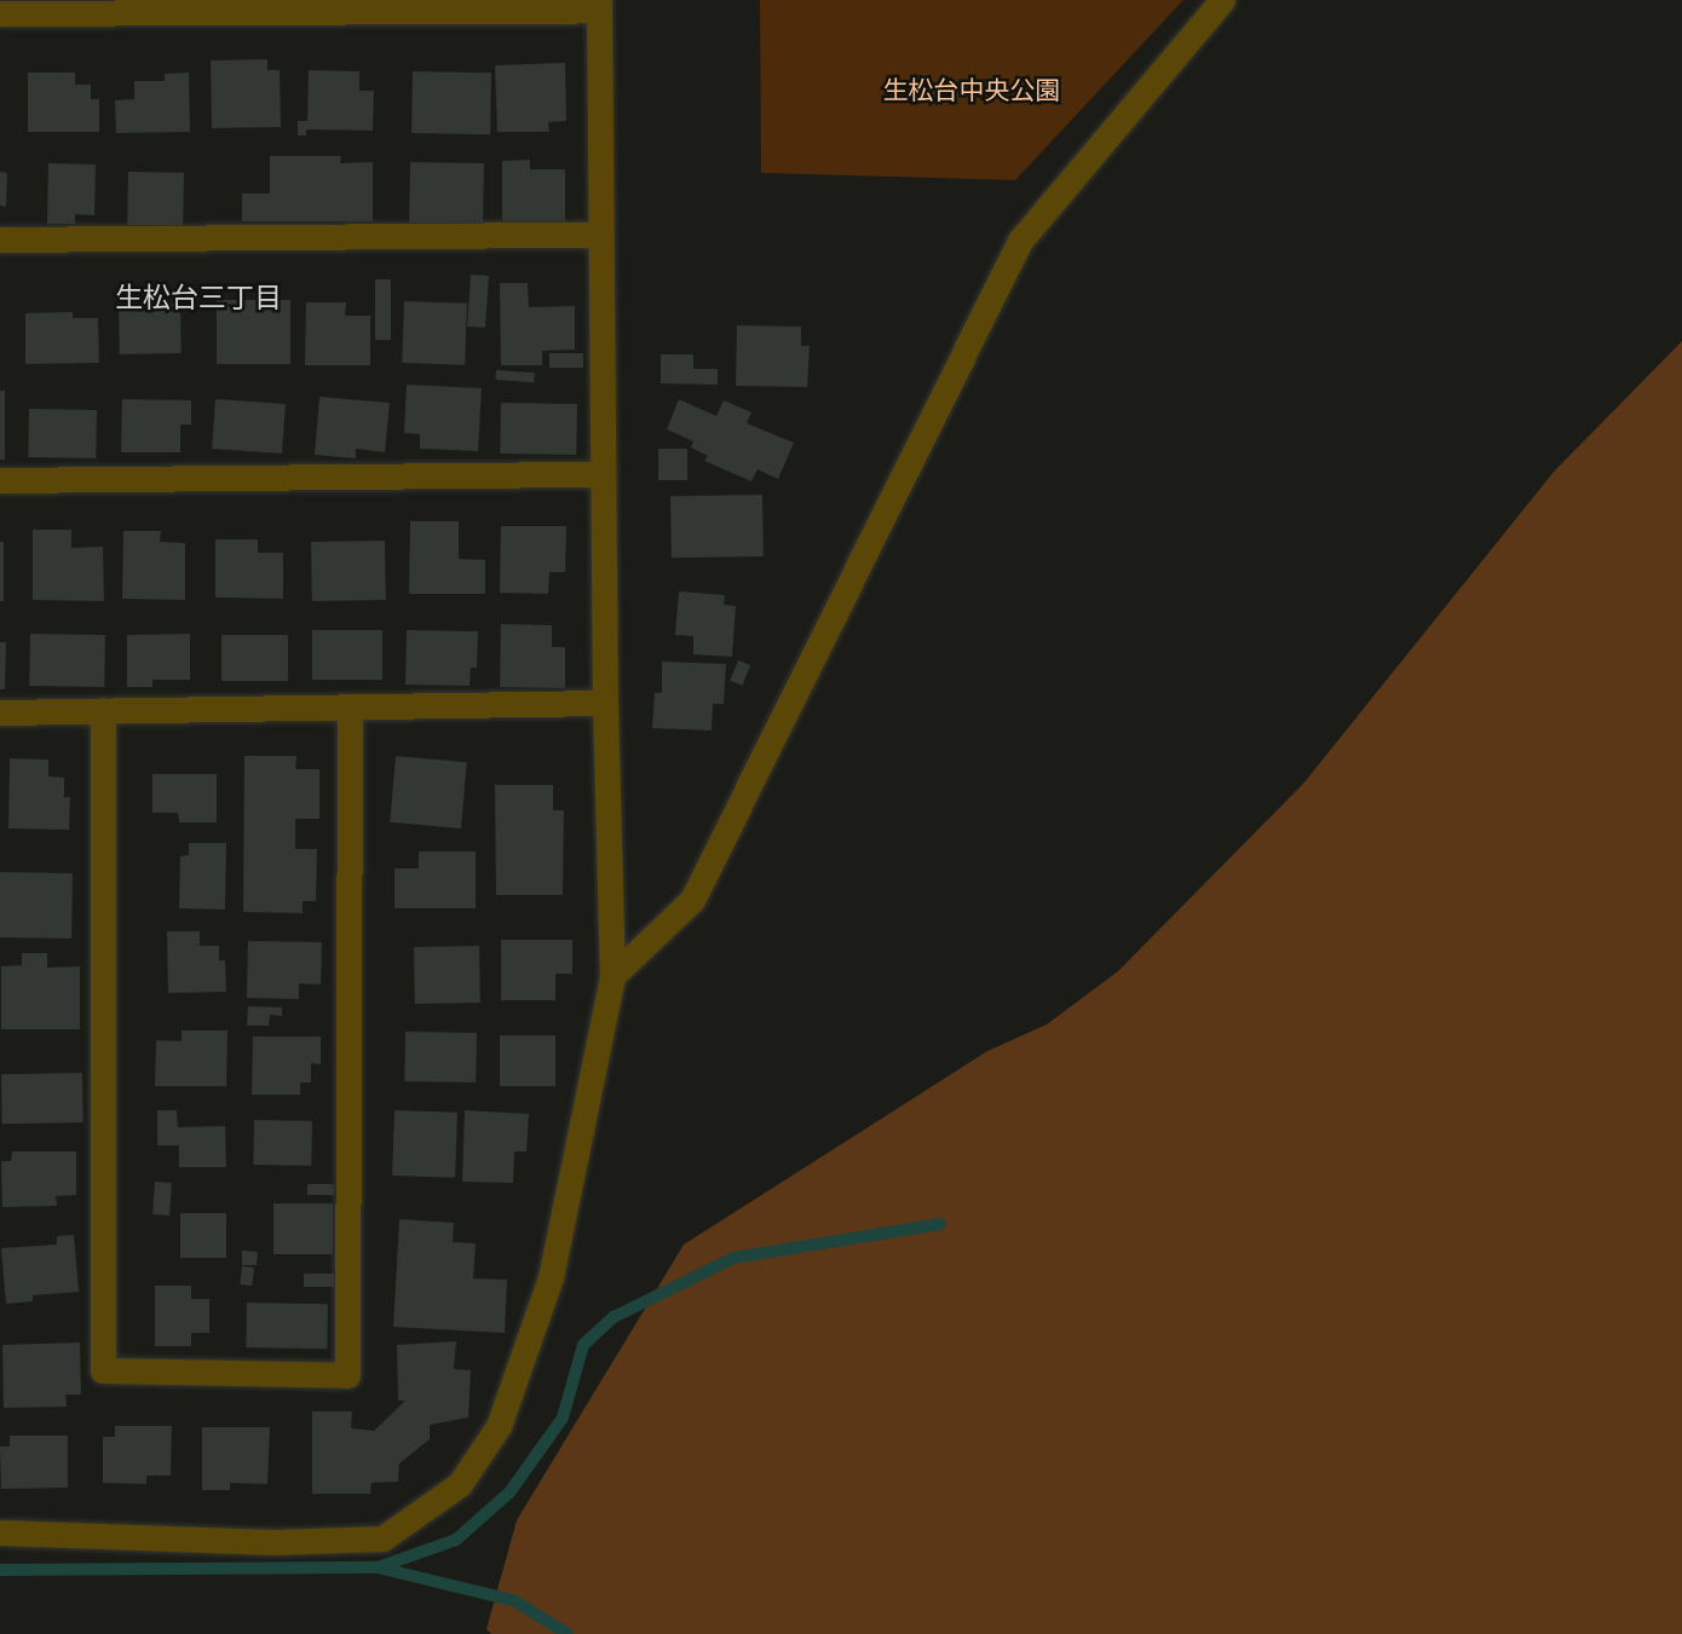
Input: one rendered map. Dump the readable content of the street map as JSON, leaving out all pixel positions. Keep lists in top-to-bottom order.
{
  "districts": ["生松台三丁目"],
  "parks": ["生松台中央公園"]
}
